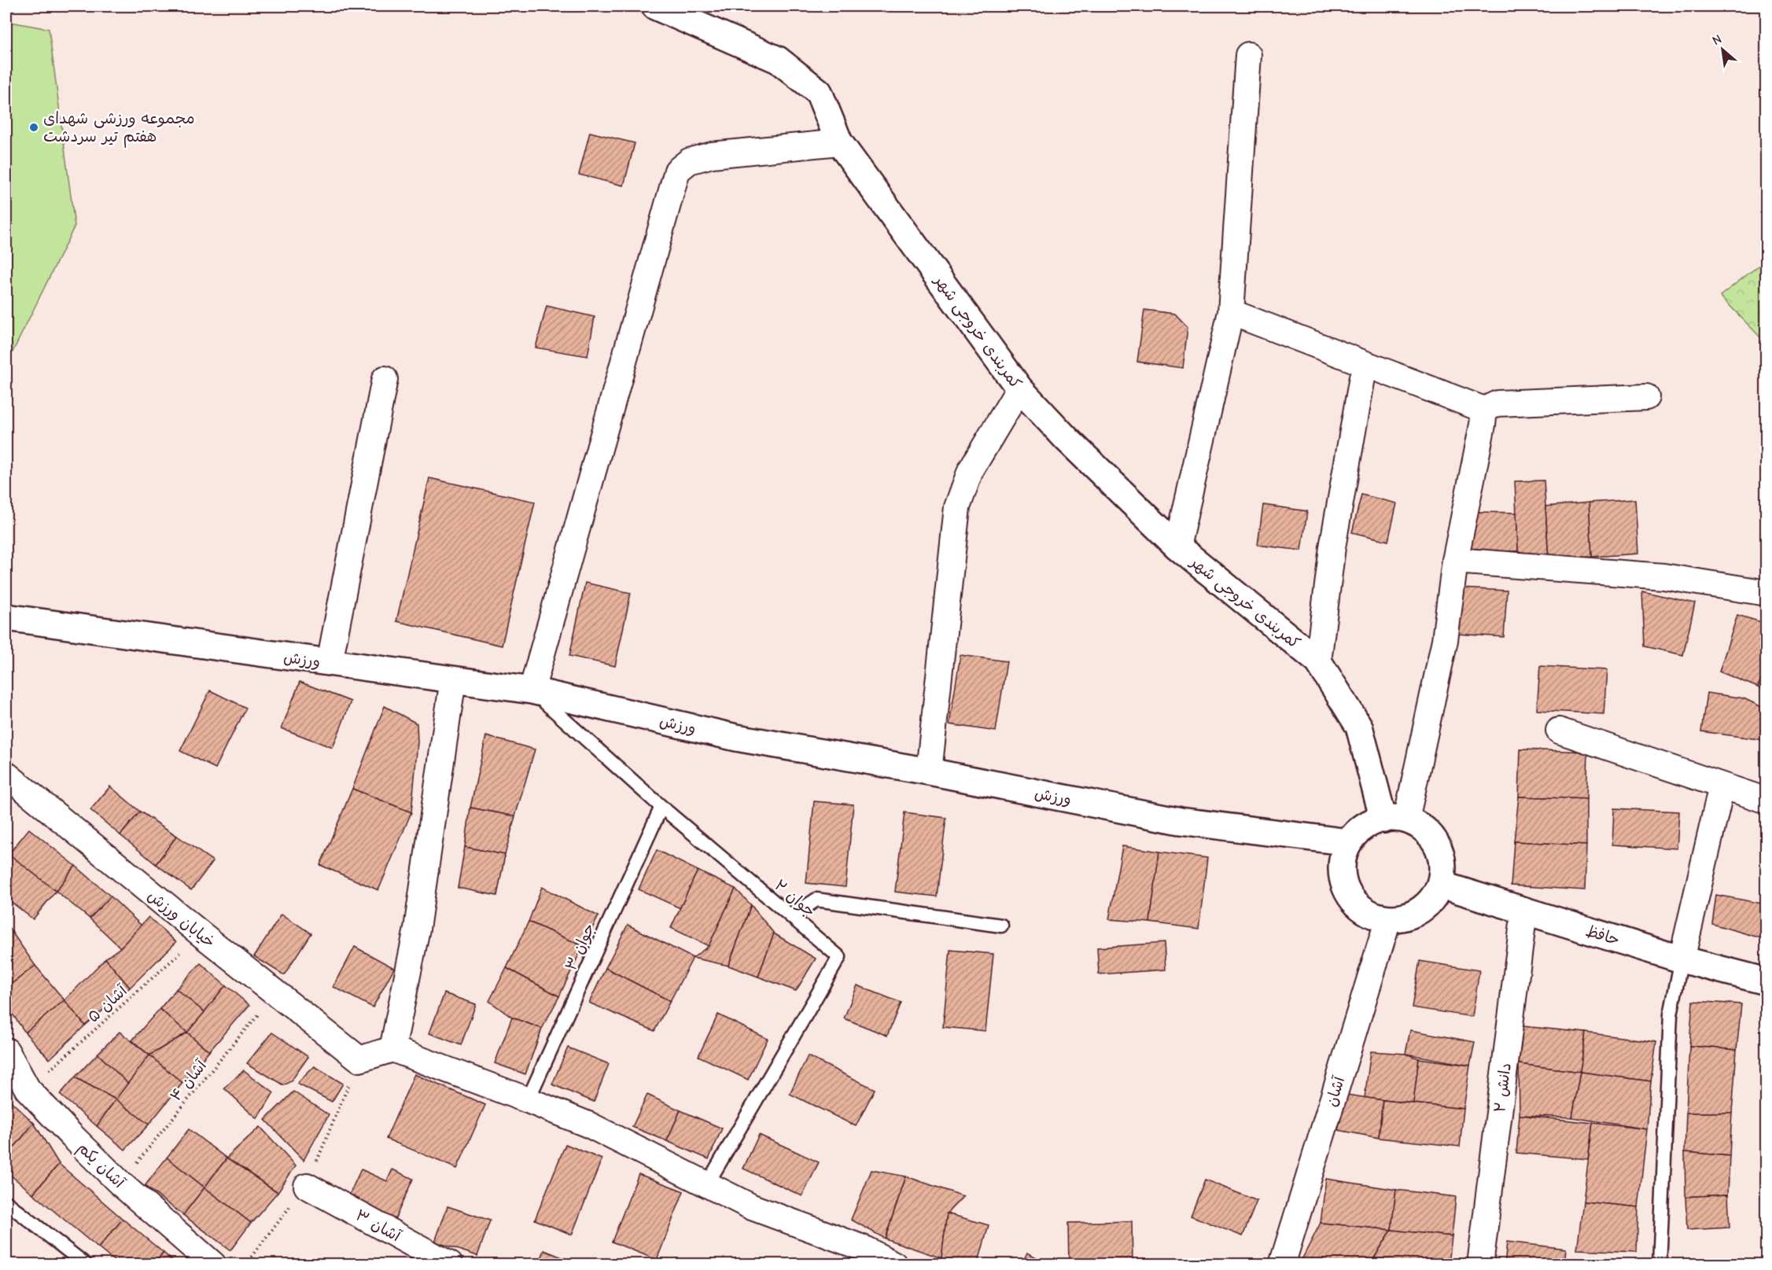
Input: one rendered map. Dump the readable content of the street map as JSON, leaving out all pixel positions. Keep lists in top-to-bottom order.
{
  "streets": {
    "street": [
      "کمربندی خروجی شهر",
      "ورزش",
      "خیابان ورزش",
      "حافظ",
      "دانش ۲",
      "آشان",
      "آشان یکم",
      "آشان ۳"
    ],
    "lane": ["جوان ۲", "جوان ۳"],
    "path": ["آشان ۵", "آشان ۴"]
  },
  "crossings": [
    ["کمربندی خروجی شهر", "ورزش"],
    ["کمربندی خروجی شهر", "حافظ"],
    ["کمربندی خروجی شهر", "آشان"],
    ["ورزش", "جوان ۲"],
    ["ورزش", "حافظ"],
    ["ورزش", "آشان"],
    ["جوان ۲", "جوان ۳"],
    ["خیابان ورزش", "آشان ۵"],
    ["خیابان ورزش", "آشان ۴"],
    ["حافظ", "دانش ۲"],
    ["حافظ", "آشان"],
    ["آشان ۵", "آشان یکم"],
    ["آشان ۴", "آشان یکم"]
  ],
  "places": ["مجموعه ورزشی شهدای هفتم تیر سردشت"],
  "north": "top left"
}
